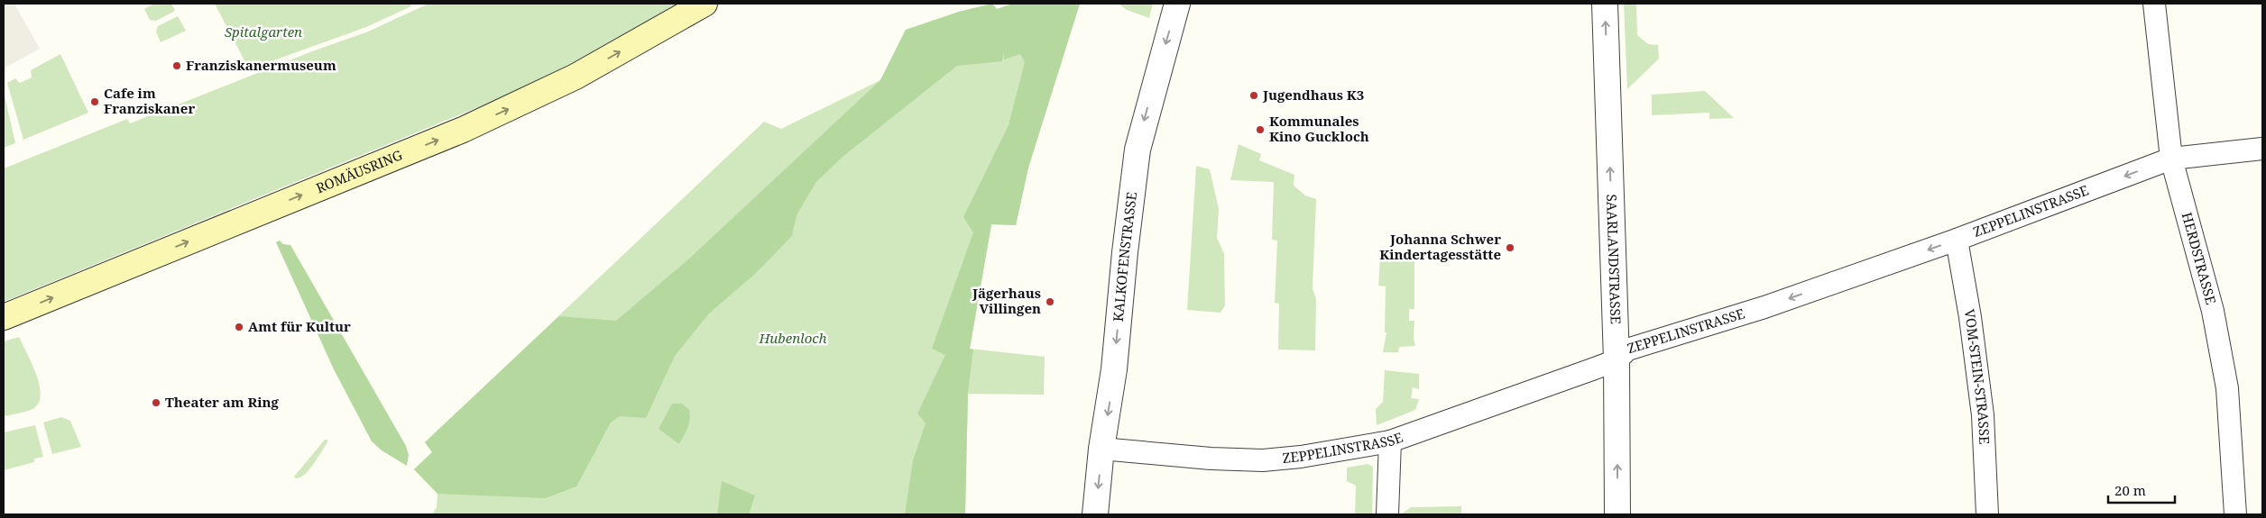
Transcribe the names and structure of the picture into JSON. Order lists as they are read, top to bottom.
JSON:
{
  "streets": {
    "main road": ["ROMÄUSRING"],
    "street": [
      "ZEPPELINSTRASSE",
      "KALKOFENSTRASSE",
      "SAARLANDSTRASSE",
      "HERDSTRASSE",
      "VOM-STEIN-STRASSE"
    ]
  },
  "crossings": [
    ["ZEPPELINSTRASSE", "KALKOFENSTRASSE"],
    ["ZEPPELINSTRASSE", "SAARLANDSTRASSE"],
    ["ZEPPELINSTRASSE", "HERDSTRASSE"],
    ["ZEPPELINSTRASSE", "VOM-STEIN-STRASSE"]
  ],
  "one_way": [
    "ROMÄUSRING",
    "ZEPPELINSTRASSE",
    "KALKOFENSTRASSE",
    "SAARLANDSTRASSE"
  ],
  "parks": ["Spitalgarten", "Hubenloch"],
  "places": [
    "Franziskanermuseum",
    "Jugendhaus K3",
    "Cafe im Franziskaner",
    "Kommunales Kino Guckloch",
    "Johanna Schwer Kindertagesstätte",
    "Jägerhaus Villingen",
    "Amt für Kultur",
    "Theater am Ring"
  ],
  "scale_bar": "20 m"
}
